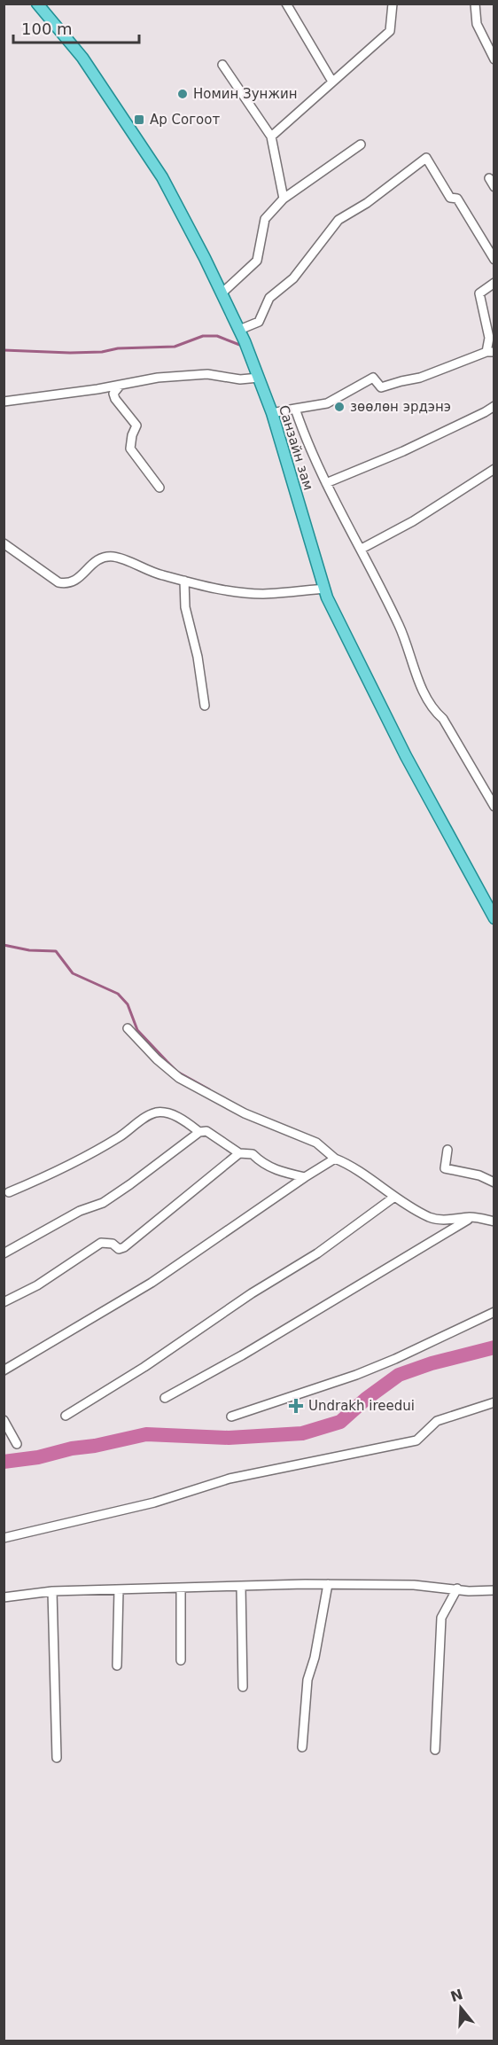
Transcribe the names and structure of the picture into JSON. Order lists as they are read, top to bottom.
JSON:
{
  "streets": {
    "main road": ["Санзайн зам"]
  },
  "places": {
    "other": ["Номин Зунжин", "зөөлөн эрдэнэ"],
    "transit": ["Ар Согоот"],
    "health": ["Undrakh ireedui"]
  },
  "scale_bar": "100 m",
  "north": "top"
}
